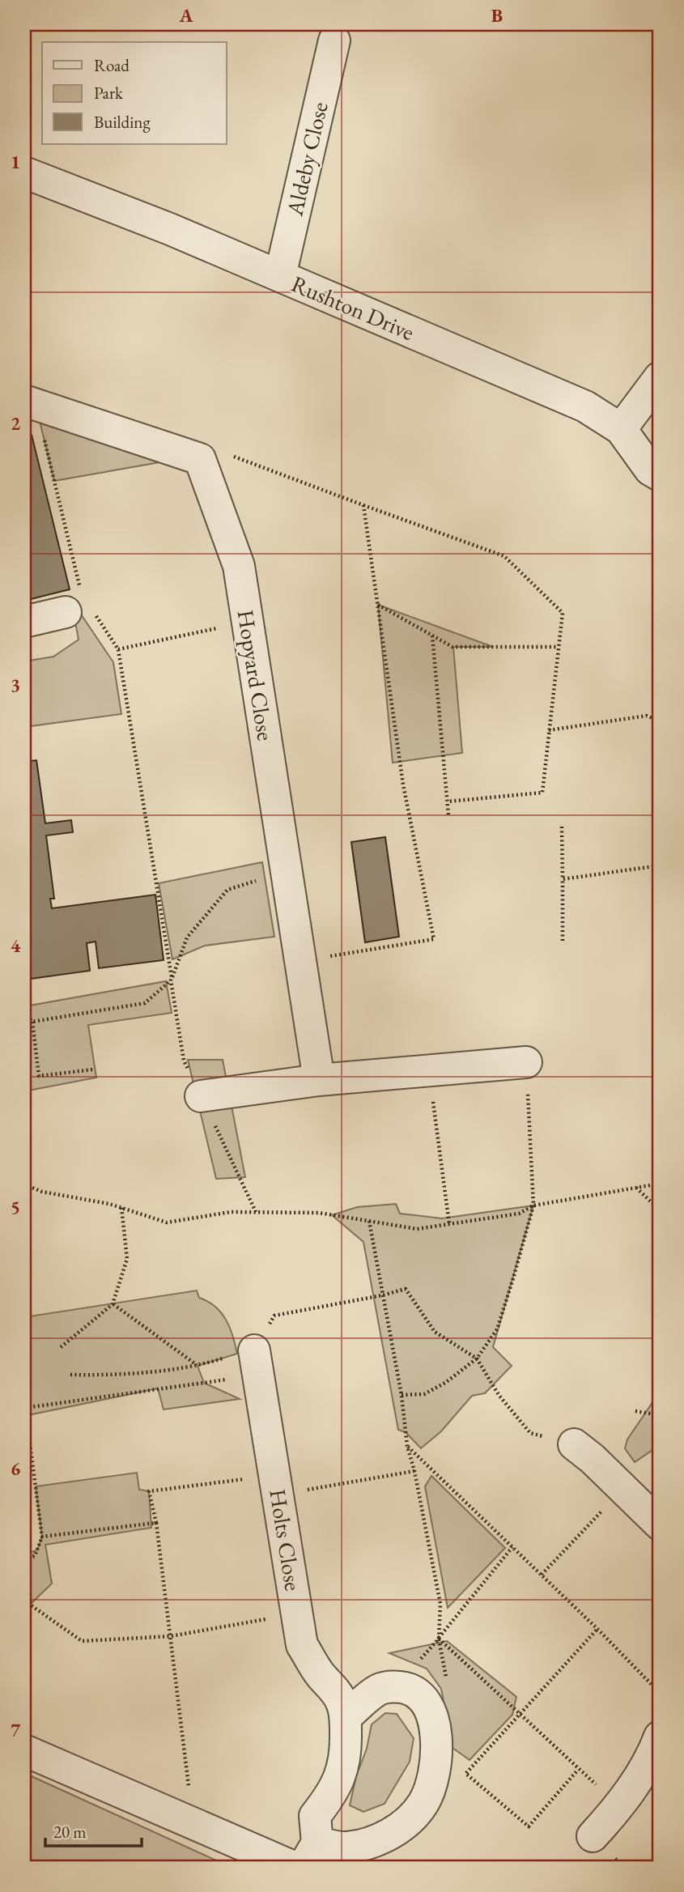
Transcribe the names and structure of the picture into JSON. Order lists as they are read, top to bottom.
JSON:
{
  "streets": {
    "street": [
      "Aldeby Close",
      "Rushton Drive",
      "Hopyard Close",
      "Holts Close"
    ]
  },
  "crossings": [
    ["Aldeby Close", "Rushton Drive"]
  ],
  "legend": ["Road", "Park", "Building"],
  "scale_bar": "20 m",
  "grid": {
    "columns": ["A", "B"],
    "rows": [
      "1",
      "2",
      "3",
      "4",
      "5",
      "6",
      "7"
    ]
  }
}
